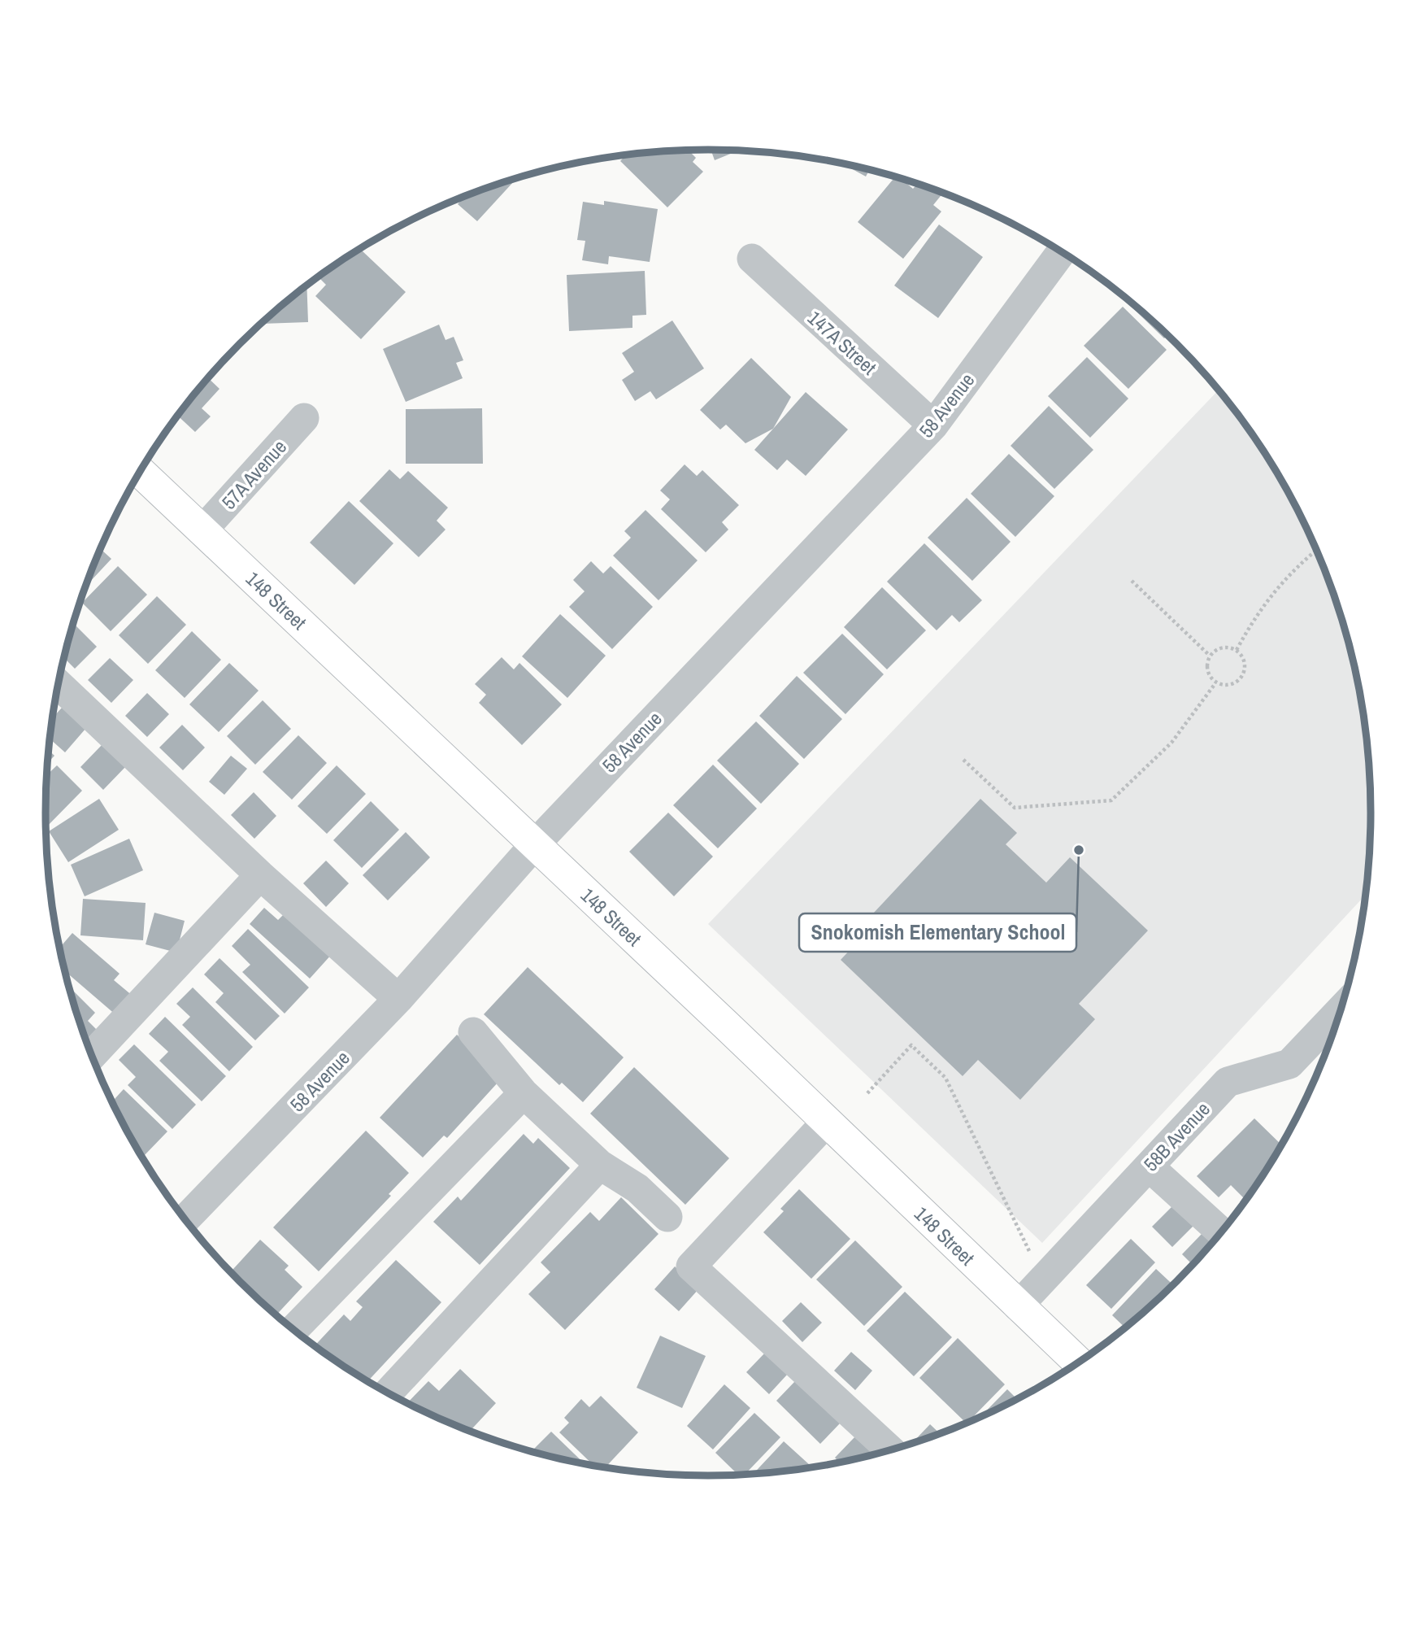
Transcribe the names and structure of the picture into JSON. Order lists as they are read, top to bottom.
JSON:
{
  "streets": {
    "main road": ["148 Street"],
    "street": [
      "147A Street",
      "58 Avenue",
      "57A Avenue",
      "58B Avenue"
    ]
  },
  "crossings": [
    ["147A Street", "58 Avenue"],
    ["58 Avenue", "148 Street"],
    ["57A Avenue", "148 Street"],
    ["148 Street", "58B Avenue"]
  ],
  "places": ["Snokomish Elementary School"]
}
